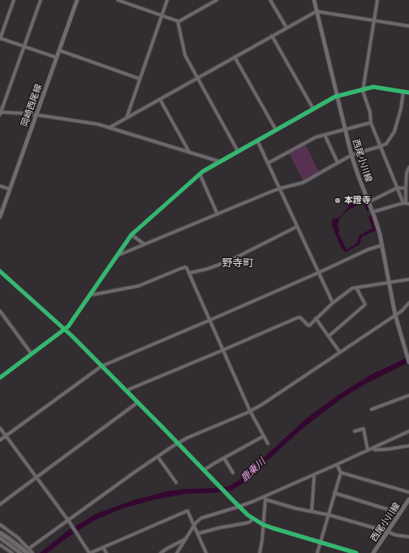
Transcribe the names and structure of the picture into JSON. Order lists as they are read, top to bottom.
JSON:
{
  "streets": {
    "main road": ["岡崎西尾線", "西尾小川線"]
  },
  "districts": ["野寺町"],
  "water": ["鹿乗川"],
  "places": ["本證寺"]
}
